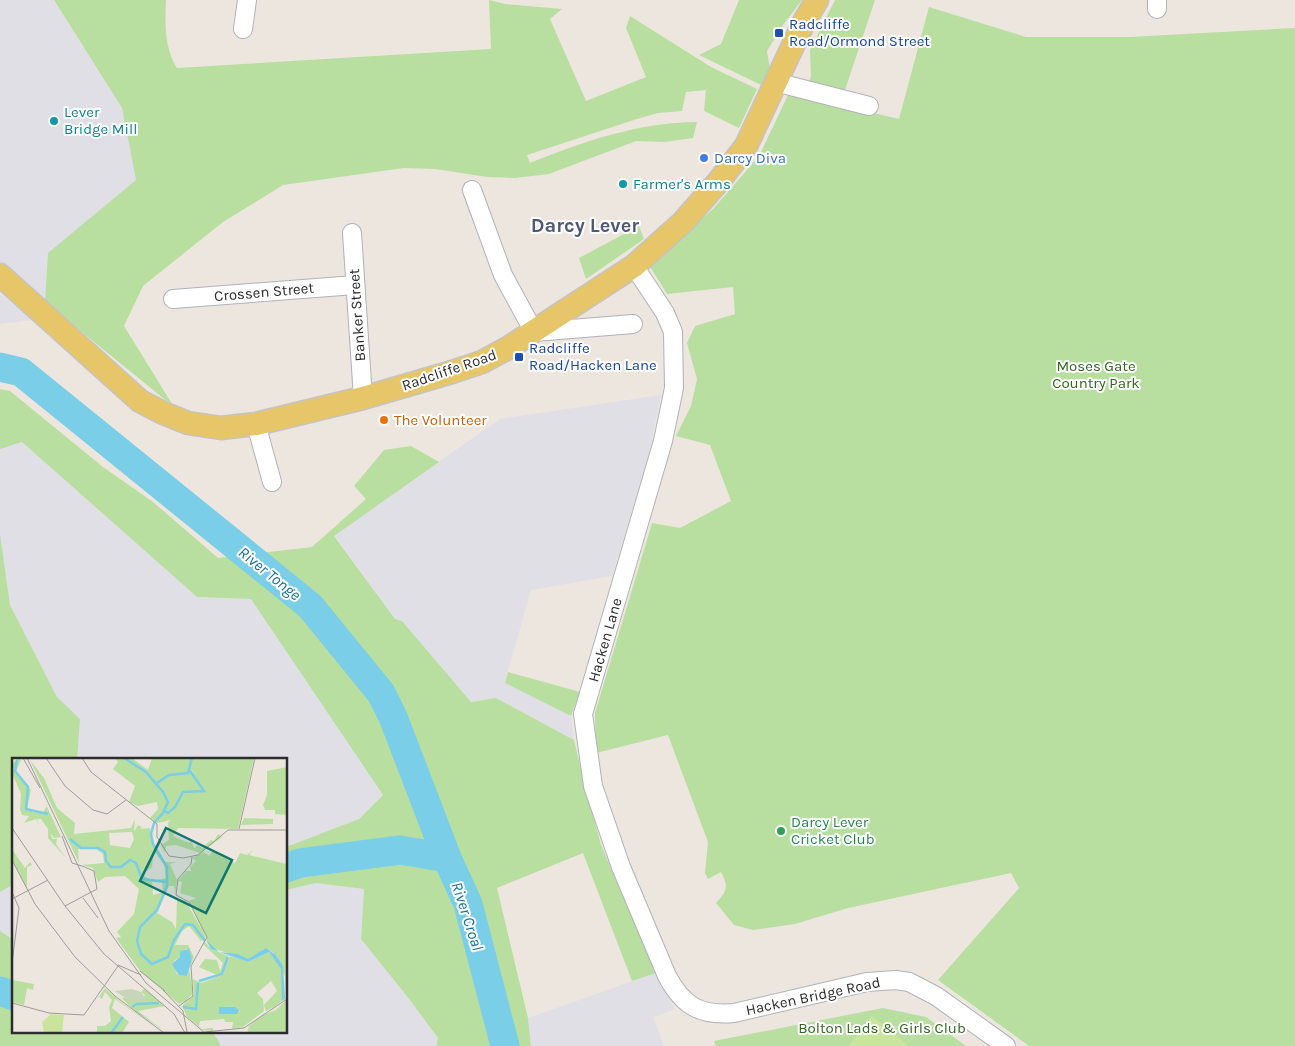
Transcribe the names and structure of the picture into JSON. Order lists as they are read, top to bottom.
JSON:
{
  "streets": {
    "main road": ["Radcliffe Road"],
    "street": [
      "Crossen Street",
      "Banker Street",
      "Hacken Lane",
      "Hacken Bridge Road"
    ]
  },
  "crossings": [
    ["Crossen Street", "Banker Street"],
    ["Banker Street", "Radcliffe Road"],
    ["Radcliffe Road", "Hacken Lane"],
    ["Hacken Lane", "Hacken Bridge Road"]
  ],
  "districts": ["Darcy Lever"],
  "water": ["River Tonge", "River Croal"],
  "parks": ["Moses Gate Country Park", "Bolton Lads & Girls Club"],
  "places": {
    "transit": ["Radcliffe Road/Ormond Street", "Radcliffe Road/Hacken Lane"],
    "other": [
      "Lever Bridge Mill",
      "Darcy Diva",
      "Farmer's Arms",
      "The Volunteer",
      "Darcy Lever Cricket Club"
    ]
  }
}
